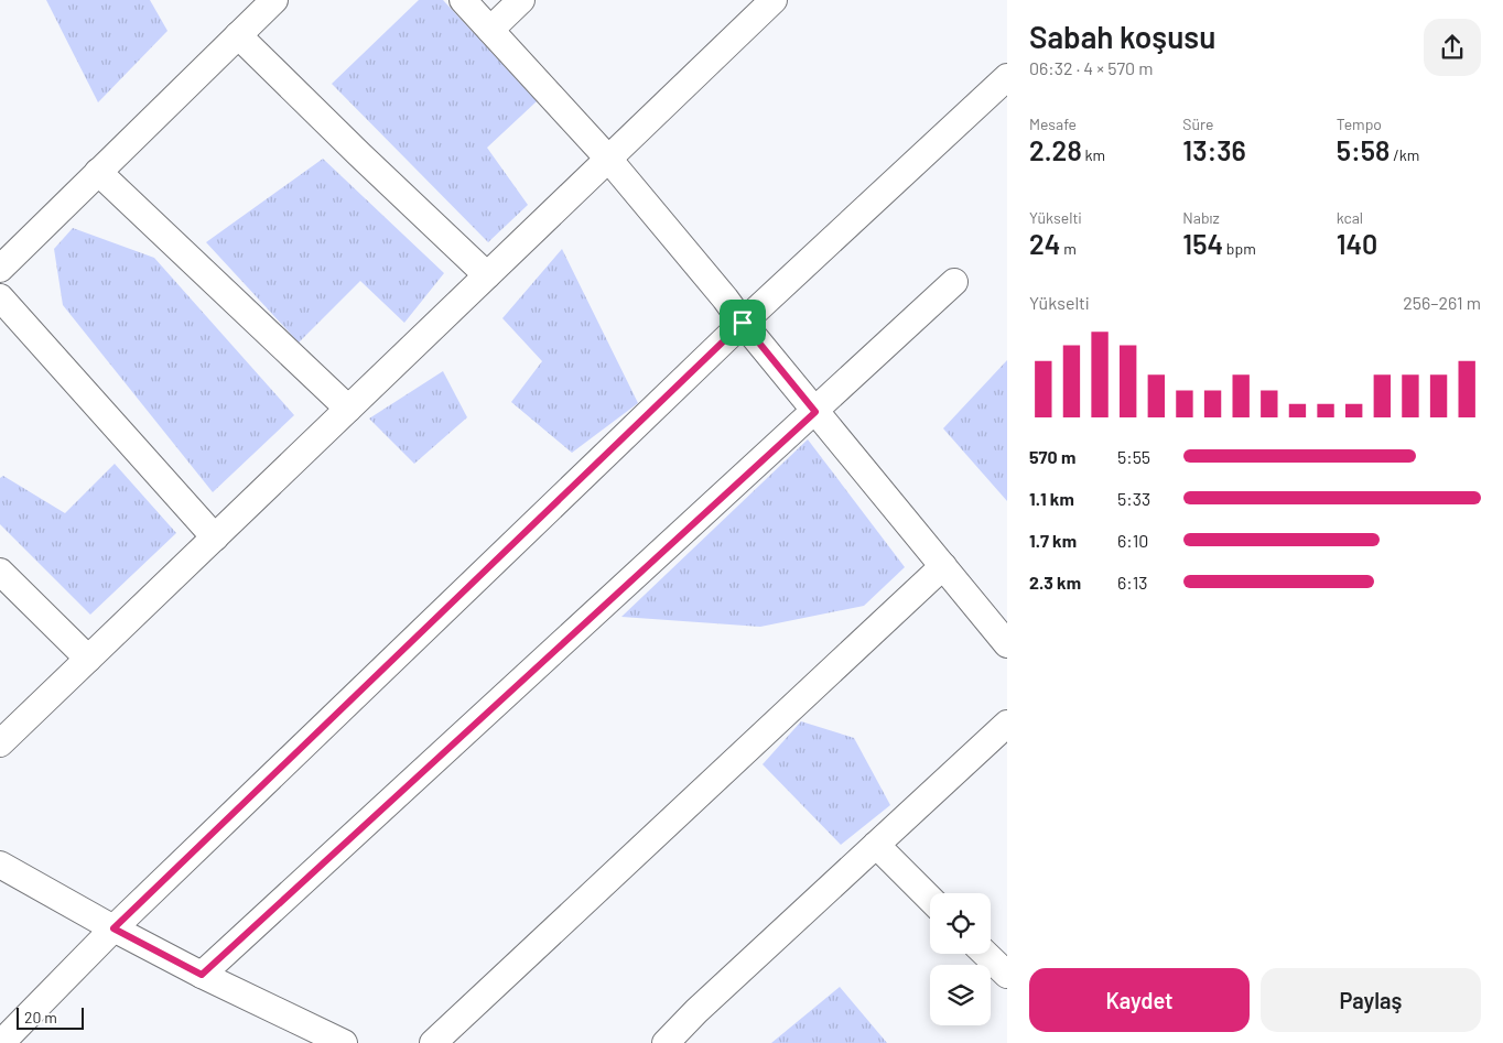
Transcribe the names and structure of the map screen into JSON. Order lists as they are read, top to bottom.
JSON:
{
  "scale_bar": "20 m",
  "page": {
    "heading": ["Sabah koşusu", "06:32 · 4 × 570 m"],
    "stats": [
      ["Mesafe", "2.28 km"],
      ["Süre", "13:36"],
      ["Tempo", "5:58 /km"],
      ["Yükselti", "24 m"],
      ["Nabız", "154 bpm"],
      ["kcal", "140"]
    ],
    "chart": ["Yükselti", "256–261 m"],
    "list": [
      {
        "name": "570 m",
        "note": "5:55"
      },
      {
        "name": "1.1 km",
        "note": "5:33"
      },
      {
        "name": "1.7 km",
        "note": "6:10"
      },
      {
        "name": "2.3 km",
        "note": "6:13"
      }
    ],
    "buttons": ["Kaydet", "Paylaş"],
    "scale": "20 m"
  }
}
